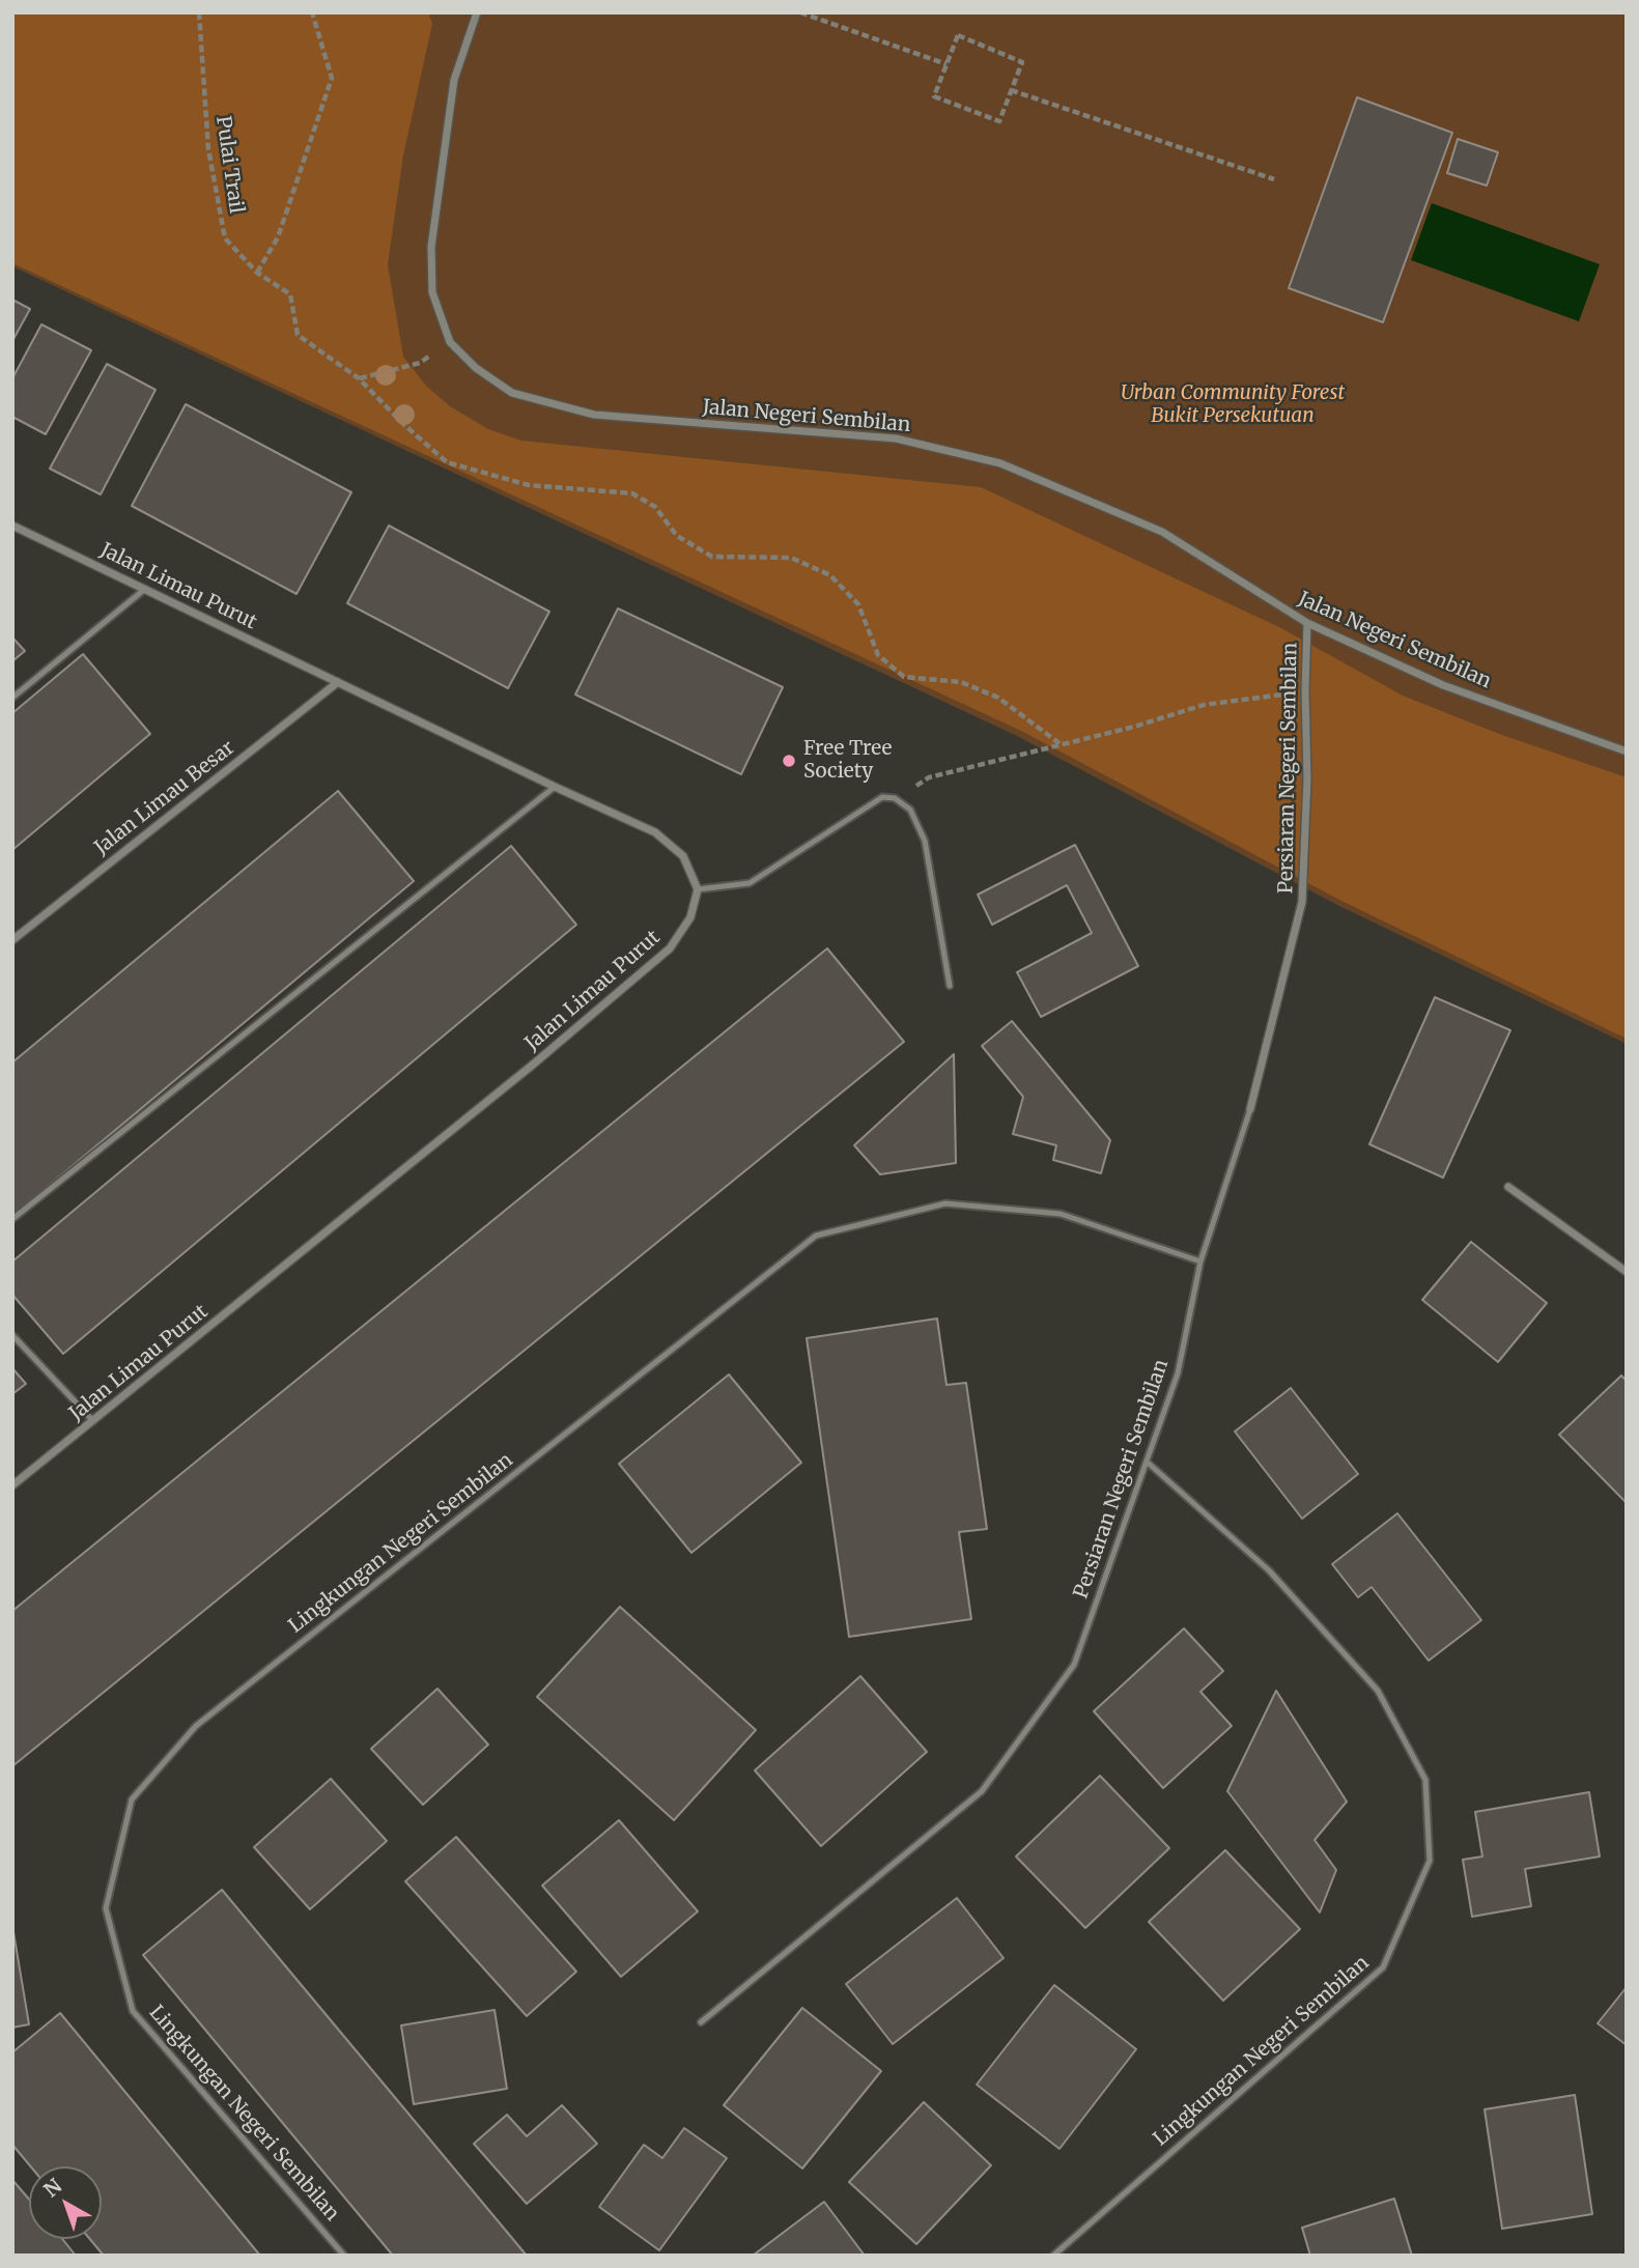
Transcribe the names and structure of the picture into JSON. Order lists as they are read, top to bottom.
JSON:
{
  "streets": {
    "street": [
      "Jalan Negeri Sembilan",
      "Jalan Limau Purut",
      "Persiaran Negeri Sembilan",
      "Jalan Limau Besar"
    ],
    "lane": ["Lingkungan Negeri Sembilan"],
    "path": ["Pulai Trail"]
  },
  "crossings": [
    ["Jalan Negeri Sembilan", "Persiaran Negeri Sembilan"],
    ["Jalan Limau Purut", "Jalan Limau Besar"],
    ["Persiaran Negeri Sembilan", "Lingkungan Negeri Sembilan"]
  ],
  "parks": ["Urban Community Forest Bukit Persekutuan"],
  "places": ["Free Tree Society"],
  "north": "top left"
}
